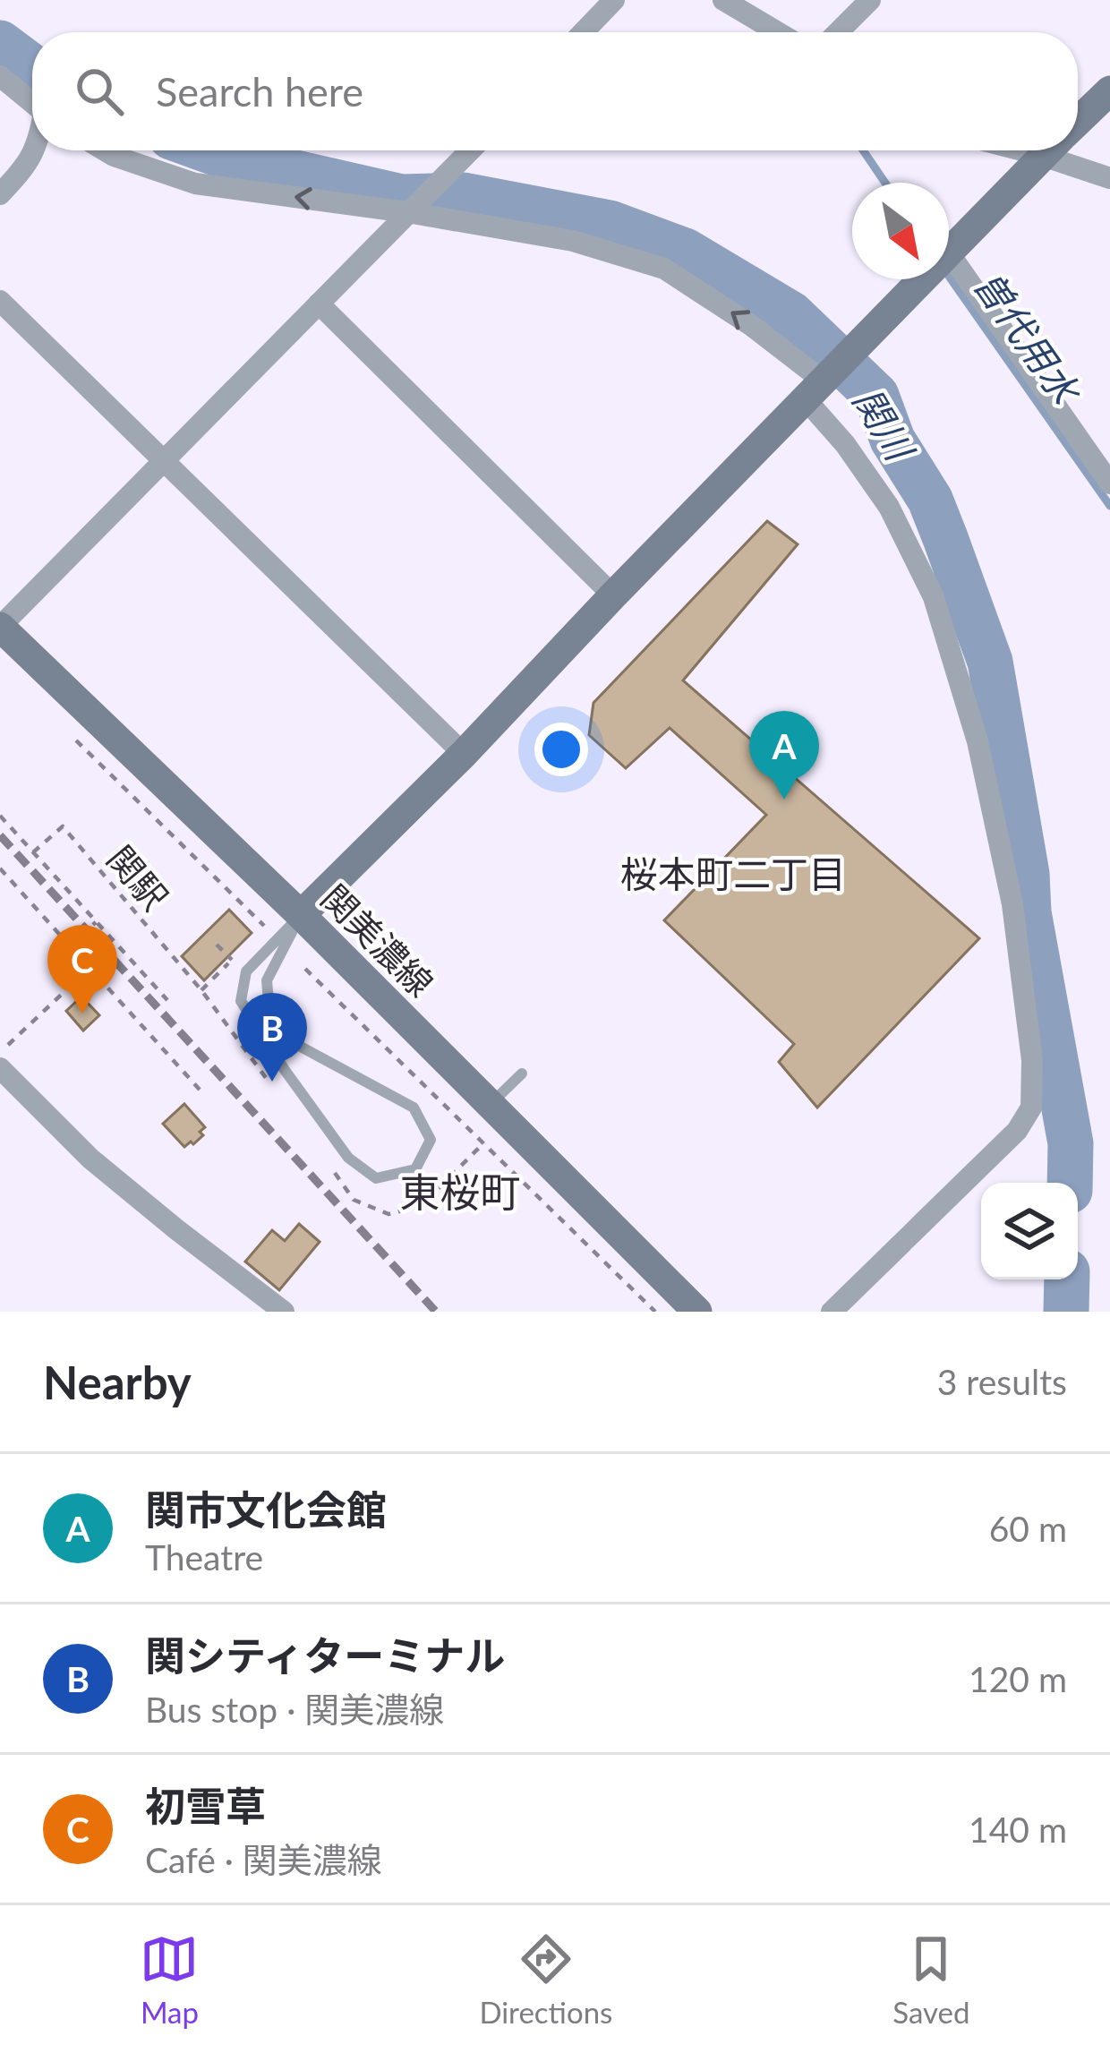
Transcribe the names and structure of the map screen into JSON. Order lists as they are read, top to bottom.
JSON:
{
  "streets": {
    "street": ["関美濃線"],
    "path": ["関駅"]
  },
  "districts": ["桜本町二丁目", "東桜町"],
  "water": ["曽代用水", "関川"],
  "north": "bottom right",
  "page": {
    "search": "Search here",
    "pins": ["A", "C", "B"],
    "heading": ["Nearby", "3 results"],
    "list": [
      {
        "mark": "A",
        "name": "関市文化会館",
        "note": "Theatre",
        "value": "60 m"
      },
      {
        "mark": "B",
        "name": "関シティターミナル",
        "note": "Bus stop · 関美濃線",
        "value": "120 m"
      },
      {
        "mark": "C",
        "name": "初雪草",
        "note": "Café · 関美濃線",
        "value": "140 m"
      }
    ],
    "nav": ["Map", "Directions", "Saved"]
  }
}
